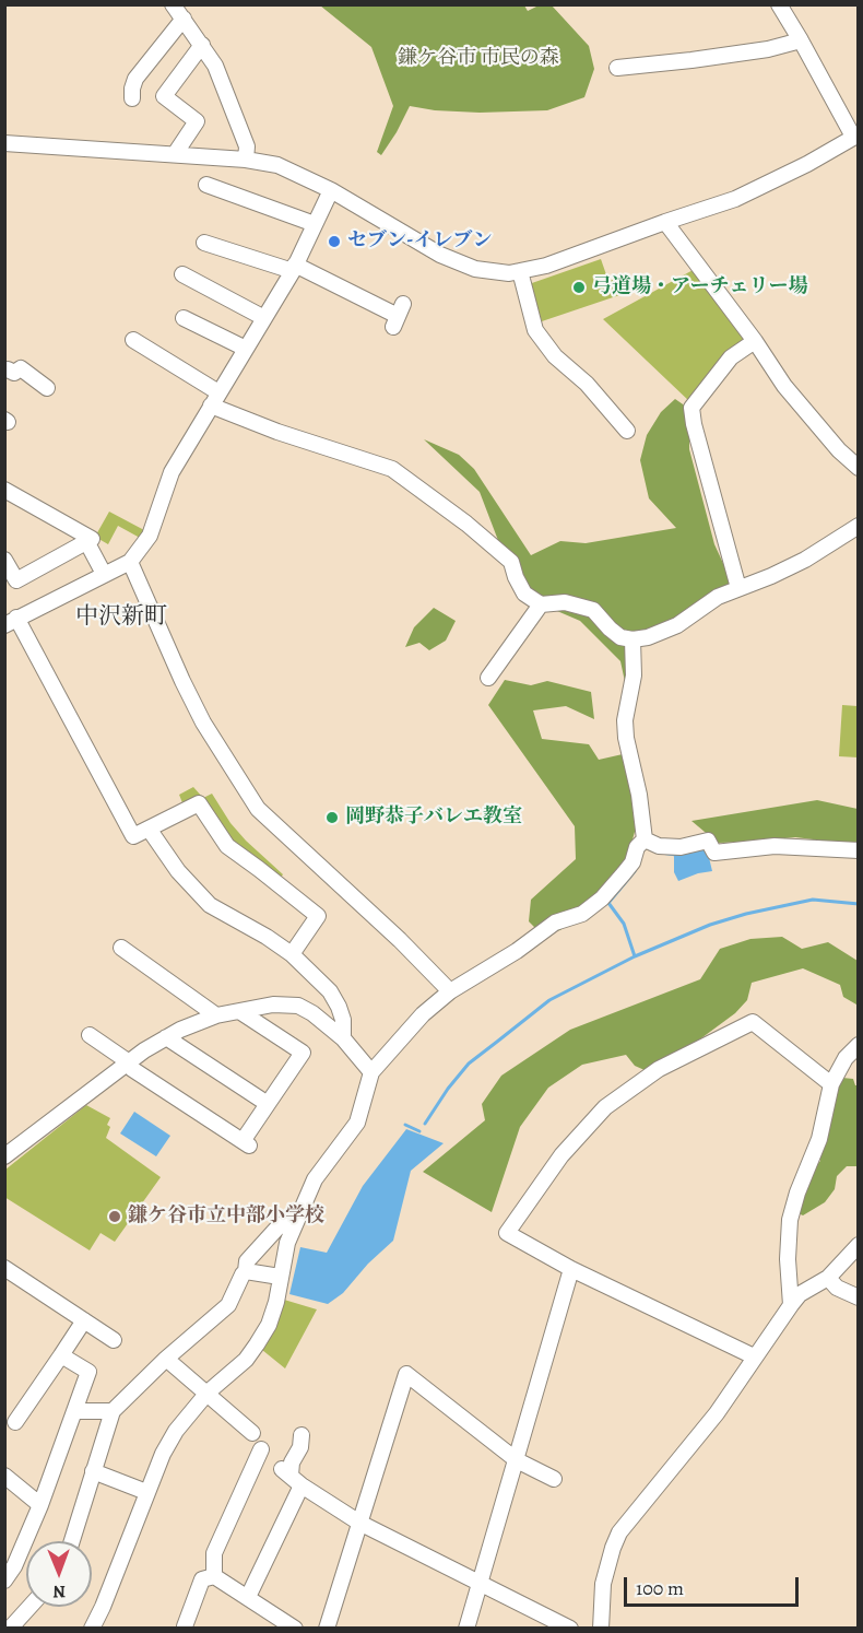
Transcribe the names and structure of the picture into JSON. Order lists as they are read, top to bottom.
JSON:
{
  "districts": ["中沢新町"],
  "parks": ["鎌ケ谷市 市民の森"],
  "places": [
    "セブン-イレブン",
    "弓道場・アーチェリー場",
    "岡野恭子バレエ教室",
    "鎌ケ谷市立中部小学校"
  ],
  "scale_bar": "100 m",
  "north": "bottom"
}
